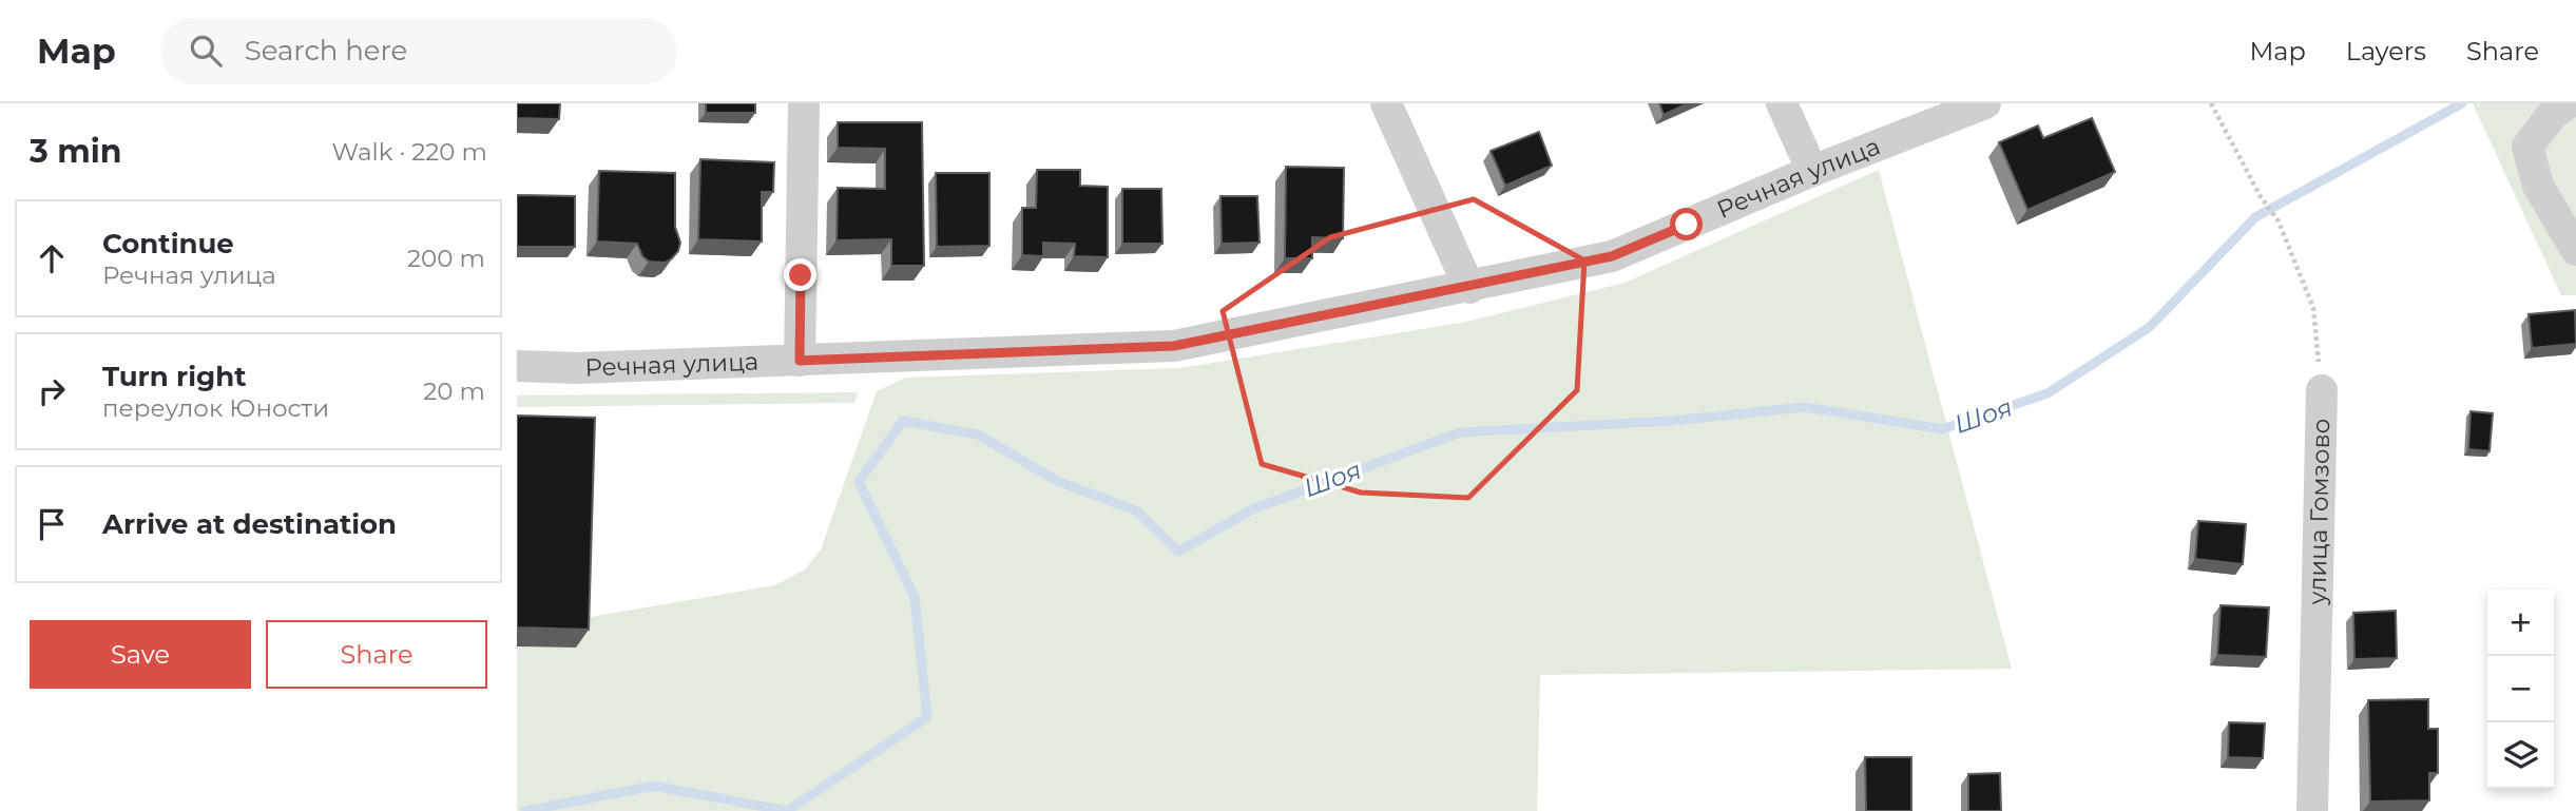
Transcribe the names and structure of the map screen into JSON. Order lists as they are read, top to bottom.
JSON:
{
  "streets": {
    "street": ["Речная улица", "улица Гомзово"]
  },
  "water": ["Шоя"],
  "page": {
    "header": "Map",
    "search": "Search here",
    "nav": ["Map", "Layers", "Share"],
    "heading": ["3 min", "Walk · 220 m"],
    "list": [
      ["Continue", "Речная улица", "200 m"],
      ["Turn right", "переулок Юности", "20 m"],
      "Arrive at destination"
    ],
    "map_buttons": ["+", "−"],
    "buttons": ["Save", "Share"]
  }
}
